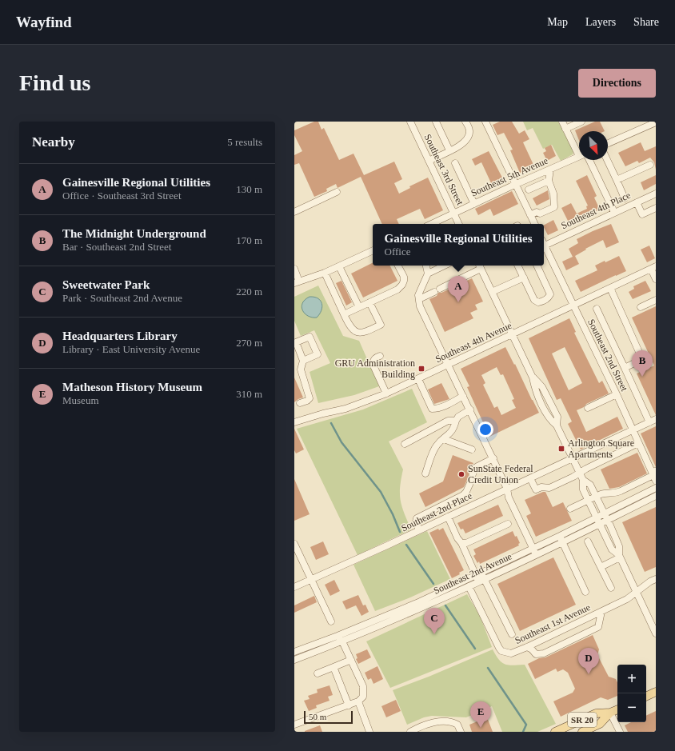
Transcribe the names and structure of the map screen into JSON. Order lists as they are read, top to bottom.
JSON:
{
  "streets": {
    "main road": ["SR 20"],
    "street": [
      "Southeast 3rd Street",
      "Southeast 5th Avenue",
      "Southeast 4th Place",
      "Southeast 4th Avenue",
      "Southeast 2nd Street",
      "Southeast 2nd Place",
      "Southeast 2nd Avenue",
      "Southeast 1st Avenue"
    ]
  },
  "crossings": [
    ["Southeast 3rd Street", "Southeast 5th Avenue"],
    ["Southeast 4th Avenue", "Southeast 2nd Street"],
    ["Southeast 2nd Street", "Southeast 2nd Place"],
    ["Southeast 2nd Avenue", "Southeast 1st Avenue"]
  ],
  "places": {
    "transit": ["GRU Administration Building", "Arlington Square Apartments"],
    "other": ["SunState Federal Credit Union"]
  },
  "scale_bar": "50 m",
  "north": "bottom right",
  "page": {
    "header": "Wayfind",
    "nav": ["Map", "Layers", "Share"],
    "buttons": "Directions",
    "title": "Find us",
    "heading": ["Nearby", "5 results"],
    "list": [
      {
        "mark": "A",
        "name": "Gainesville Regional Utilities",
        "note": "Office · Southeast 3rd Street",
        "value": "130 m"
      },
      {
        "mark": "B",
        "name": "The Midnight Underground",
        "note": "Bar · Southeast 2nd Street",
        "value": "170 m"
      },
      {
        "mark": "C",
        "name": "Sweetwater Park",
        "note": "Park · Southeast 2nd Avenue",
        "value": "220 m"
      },
      {
        "mark": "D",
        "name": "Headquarters Library",
        "note": "Library · East University Avenue",
        "value": "270 m"
      },
      {
        "mark": "E",
        "name": "Matheson History Museum",
        "note": "Museum",
        "value": "310 m"
      }
    ],
    "popup": ["Gainesville Regional Utilities", "Office"],
    "pins": [
      "A",
      "B",
      "C",
      "D",
      "E"
    ],
    "map_buttons": ["+", "−"],
    "scale": "50 m"
  }
}
